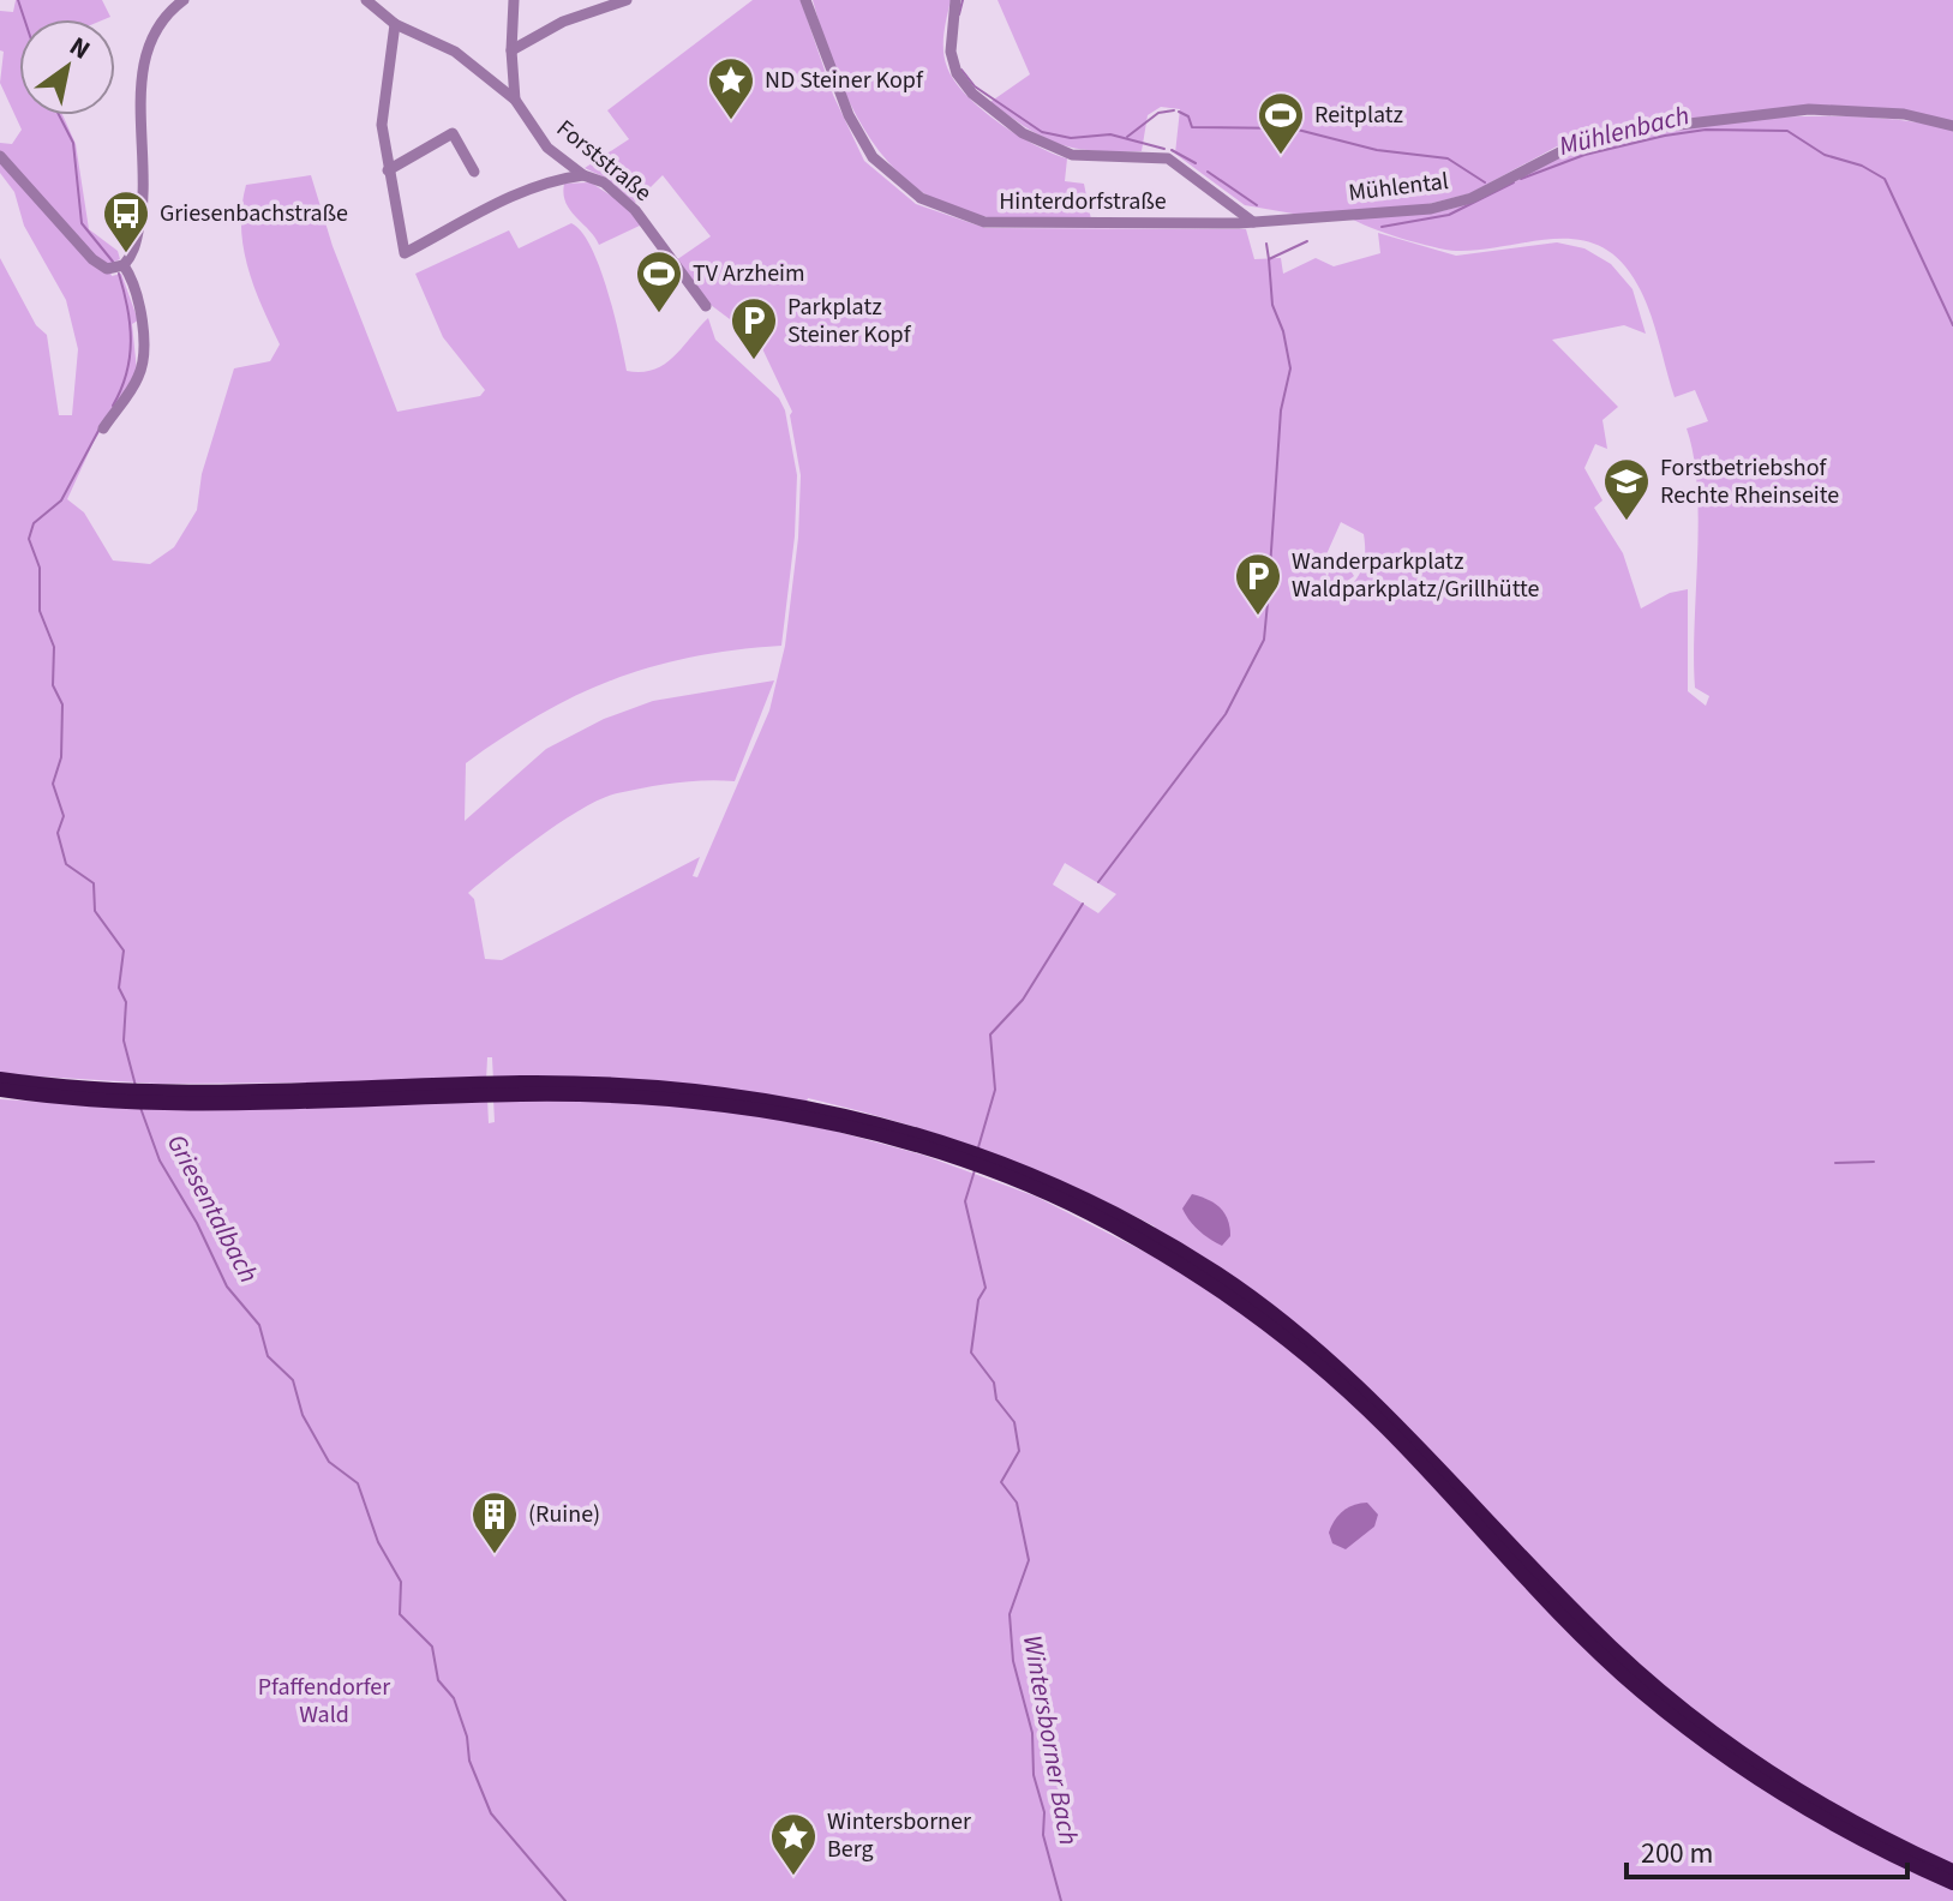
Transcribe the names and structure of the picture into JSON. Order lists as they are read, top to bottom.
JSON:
{
  "streets": {
    "street": ["Forststraße", "Mühlental", "Hinterdorfstraße"]
  },
  "crossings": [
    ["Mühlental", "Hinterdorfstraße"]
  ],
  "water": ["Mühlenbach", "Griesentalbach", "Wintersborner Bach"],
  "parks": ["Pfaffendorfer Wald"],
  "places": {
    "place": ["ND Steiner Kopf", "Wintersborner Berg"],
    "sports": ["Reitplatz", "TV Arzheim"],
    "bus stop": ["Griesenbachstraße"],
    "parking": ["Parkplatz Steiner Kopf", "Wanderparkplatz Waldparkplatz/Grillhütte"],
    "school or university": ["Forstbetriebshof Rechte Rheinseite"],
    "building": ["(Ruine)"]
  },
  "scale_bar": "200 m",
  "north": "top right"
}
